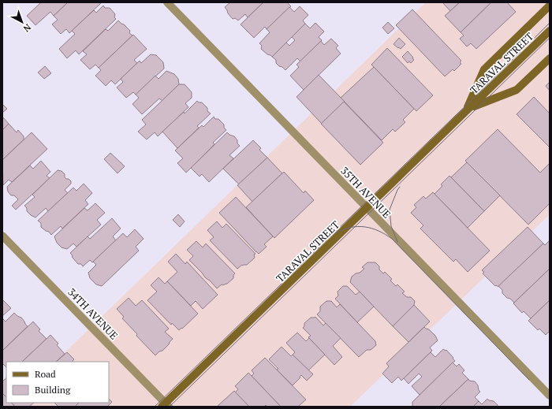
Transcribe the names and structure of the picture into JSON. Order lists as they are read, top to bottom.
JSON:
{
  "streets": {
    "street": ["TARAVAL STREET", "35TH AVENUE", "34TH AVENUE"]
  },
  "crossings": [
    ["TARAVAL STREET", "35TH AVENUE"],
    ["TARAVAL STREET", "34TH AVENUE"]
  ],
  "legend": ["Road", "Building"],
  "north": "bottom right"
}
